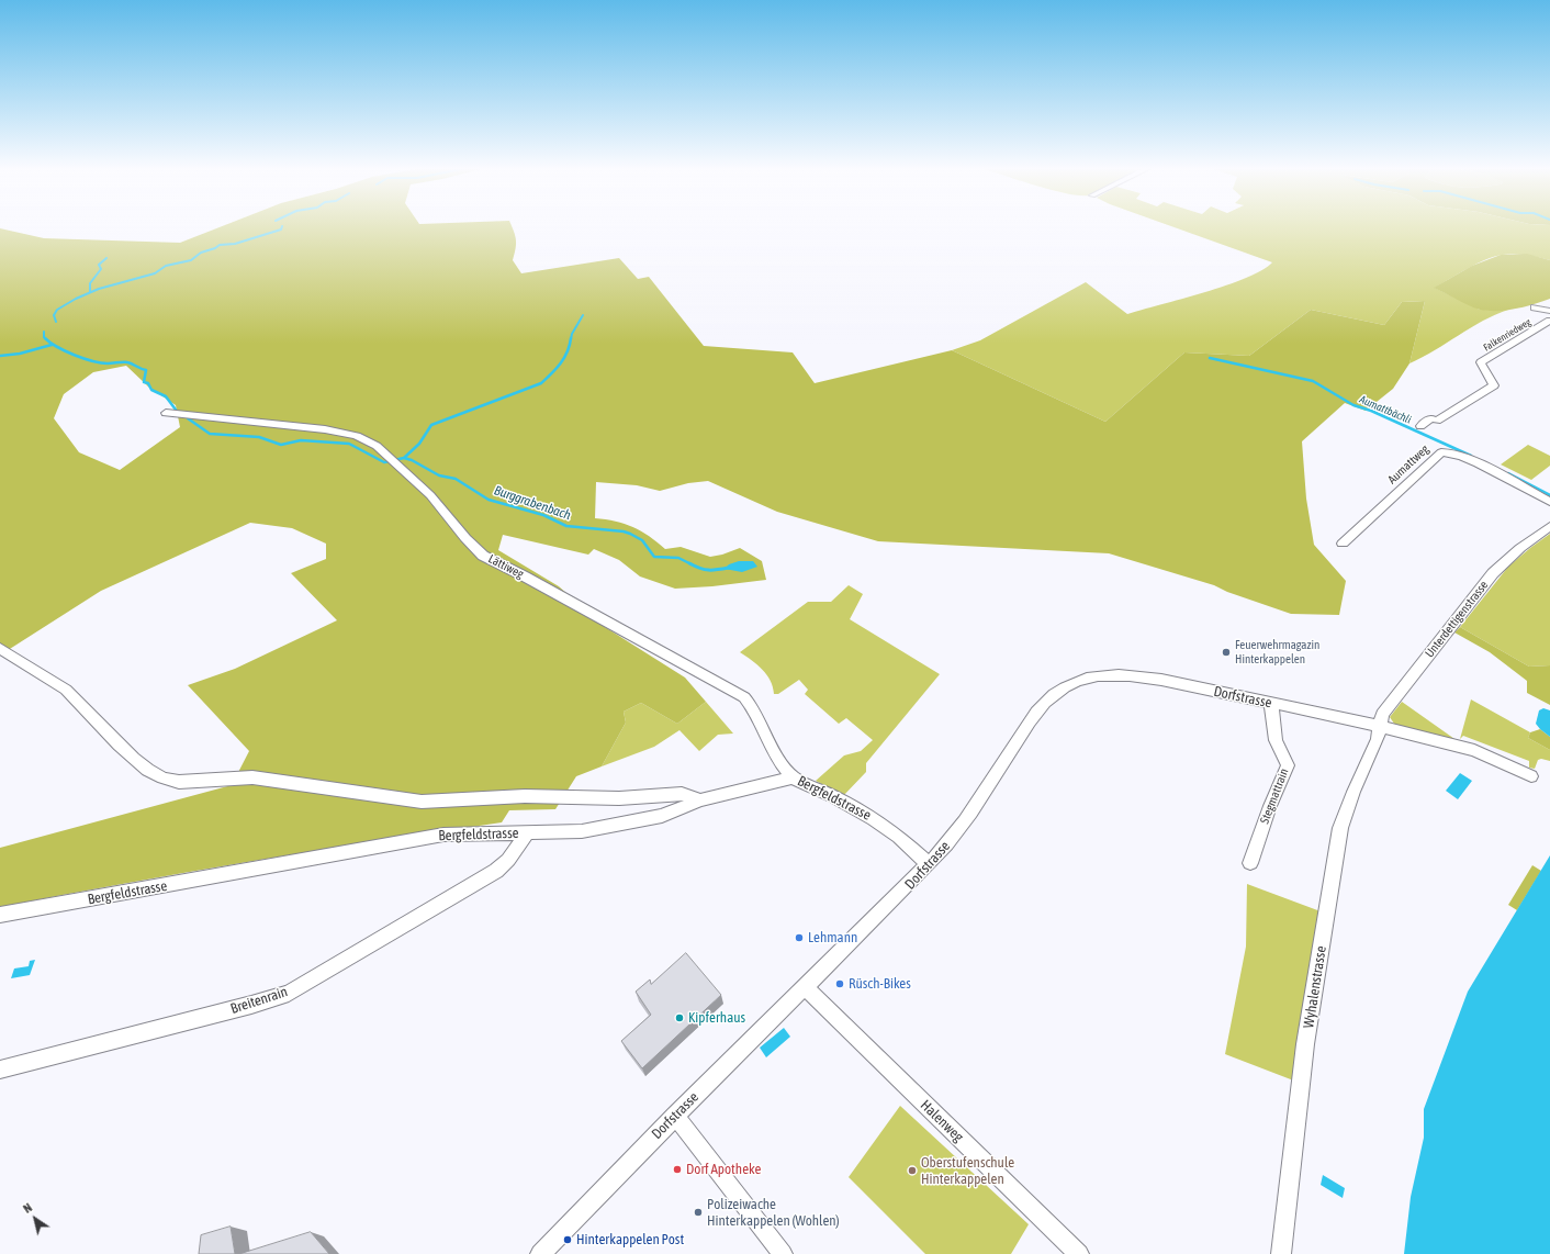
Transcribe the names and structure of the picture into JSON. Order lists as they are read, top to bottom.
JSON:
{
  "streets": {
    "street": [
      "Falkenriedweg",
      "Aumattweg",
      "Lättiweg",
      "Unterdettigenstrasse",
      "Dorfstrasse",
      "Stegmattrain",
      "Bergfeldstrasse",
      "Wyhalenstrasse",
      "Breitenrain",
      "Halenweg"
    ]
  },
  "crossings": [
    ["Lättiweg", "Bergfeldstrasse"],
    ["Unterdettigenstrasse", "Dorfstrasse"],
    ["Unterdettigenstrasse", "Wyhalenstrasse"],
    ["Dorfstrasse", "Stegmattrain"],
    ["Dorfstrasse", "Bergfeldstrasse"],
    ["Dorfstrasse", "Wyhalenstrasse"],
    ["Dorfstrasse", "Halenweg"],
    ["Bergfeldstrasse", "Breitenrain"]
  ],
  "water": ["Aumattbächli", "Burggrabenbach"],
  "places": [
    "Feuerwehrmagazin Hinterkappelen",
    "Lehmann",
    "Rüsch-Bikes",
    "Kipferhaus",
    "Dorf Apotheke",
    "Oberstufenschule Hinterkappelen",
    "Polizeiwache Hinterkappelen (Wohlen)",
    "Hinterkappelen Post"
  ],
  "north": "top left"
}
